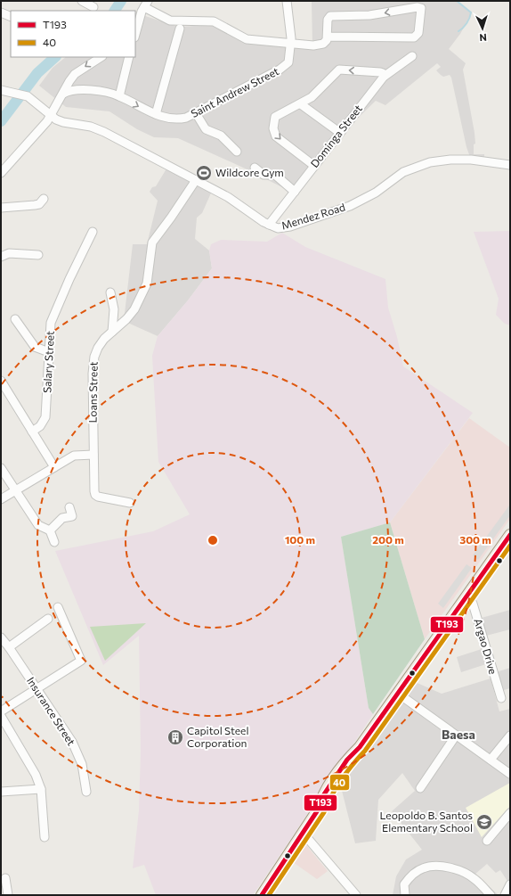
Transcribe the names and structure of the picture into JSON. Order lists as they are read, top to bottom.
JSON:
{
  "streets": {
    "street": [
      "Saint Andrew Street",
      "Dominga Street",
      "Mendez Road",
      "Salary Street",
      "Loans Street",
      "Argao Drive",
      "Insurance Street"
    ]
  },
  "crossings": [
    ["Dominga Street", "Mendez Road"],
    ["Mendez Road", "Loans Street"]
  ],
  "districts": ["Baesa"],
  "places": {
    "sports": ["Wildcore Gym"],
    "building": ["Capitol Steel Corporation"],
    "school or university": ["Leopoldo B. Santos Elementary School"]
  },
  "lines": ["transit line T193", "transit line 40"],
  "legend": ["T193", "40"],
  "north": "bottom",
  "rings": ["100 m", "200 m", "300 m"]
}
